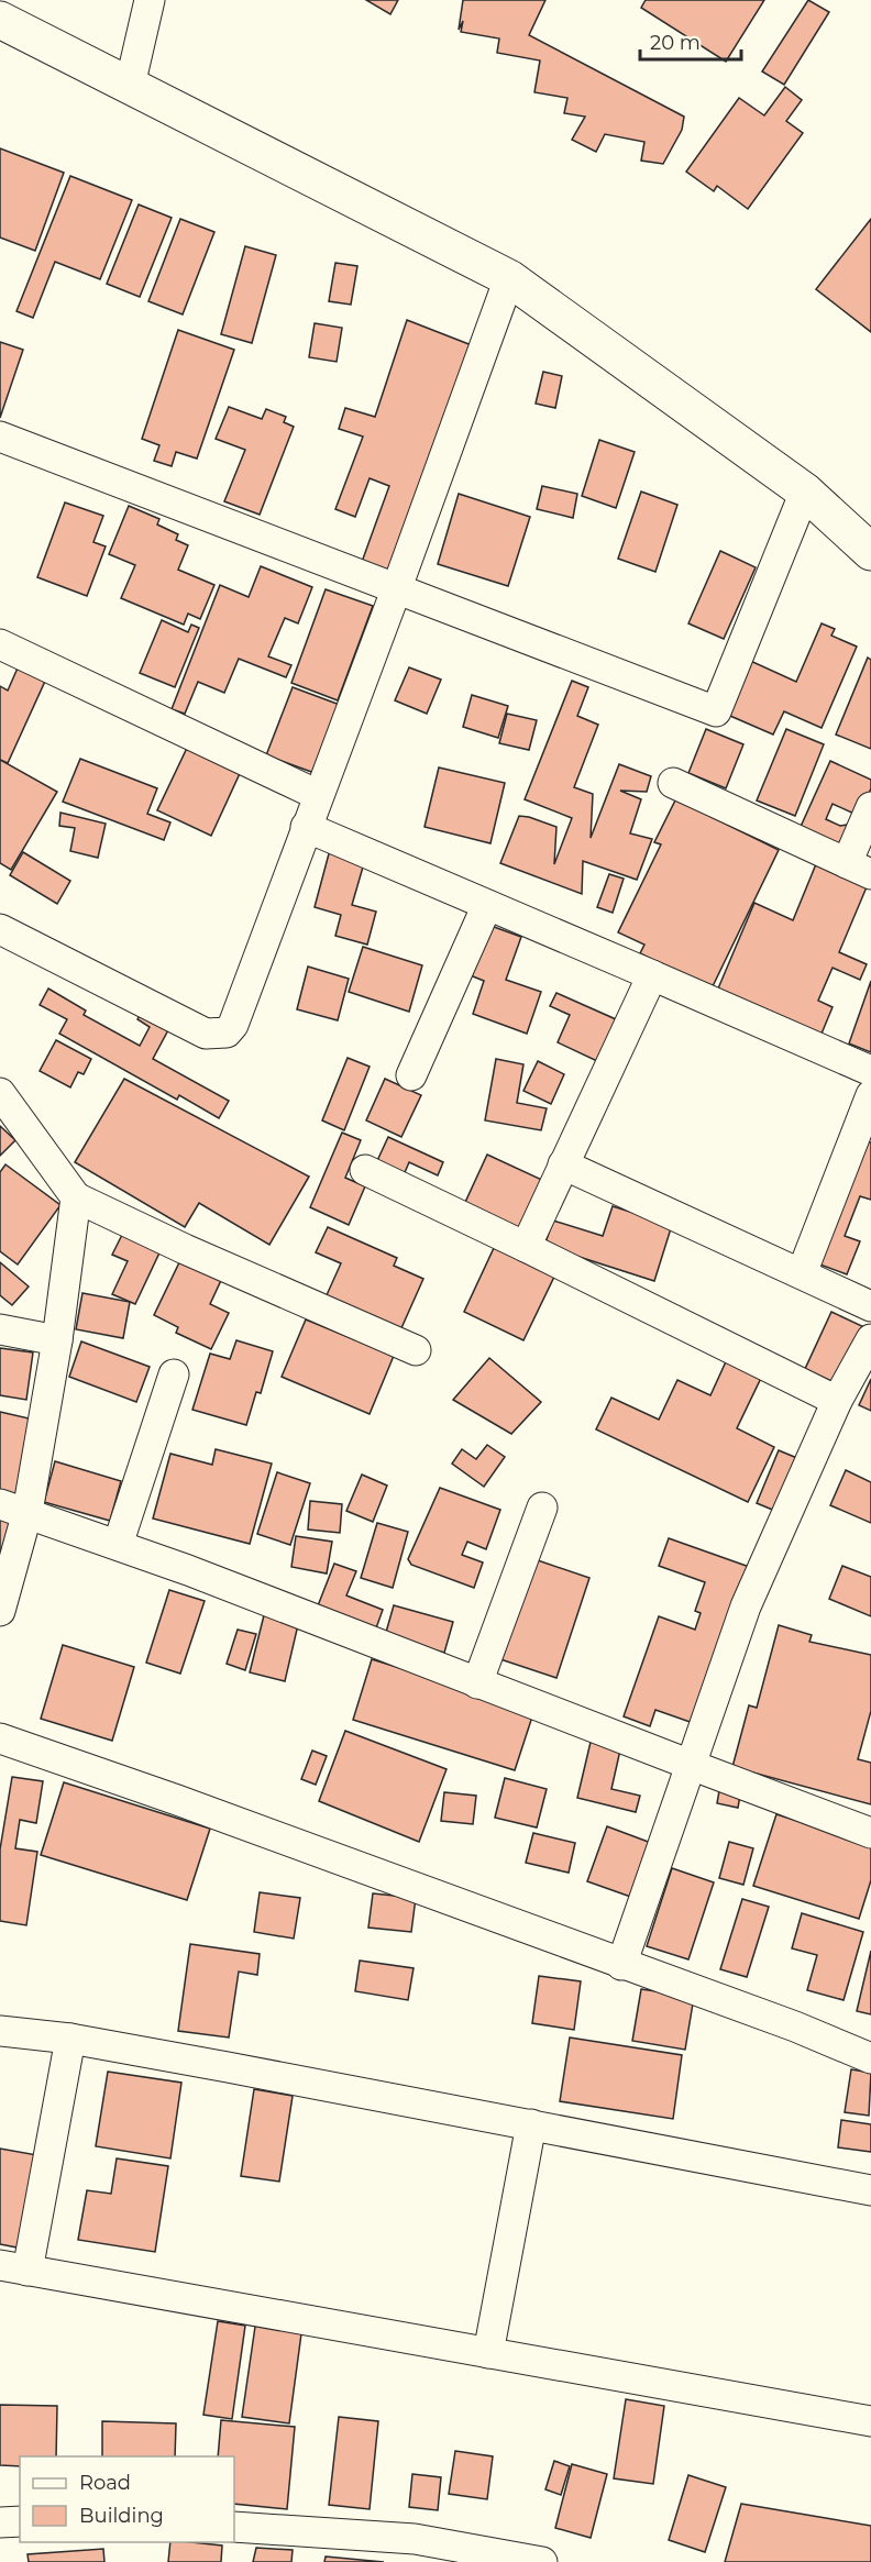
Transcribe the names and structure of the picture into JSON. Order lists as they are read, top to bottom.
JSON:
{
  "legend": ["Road", "Building"],
  "scale_bar": "20 m"
}
